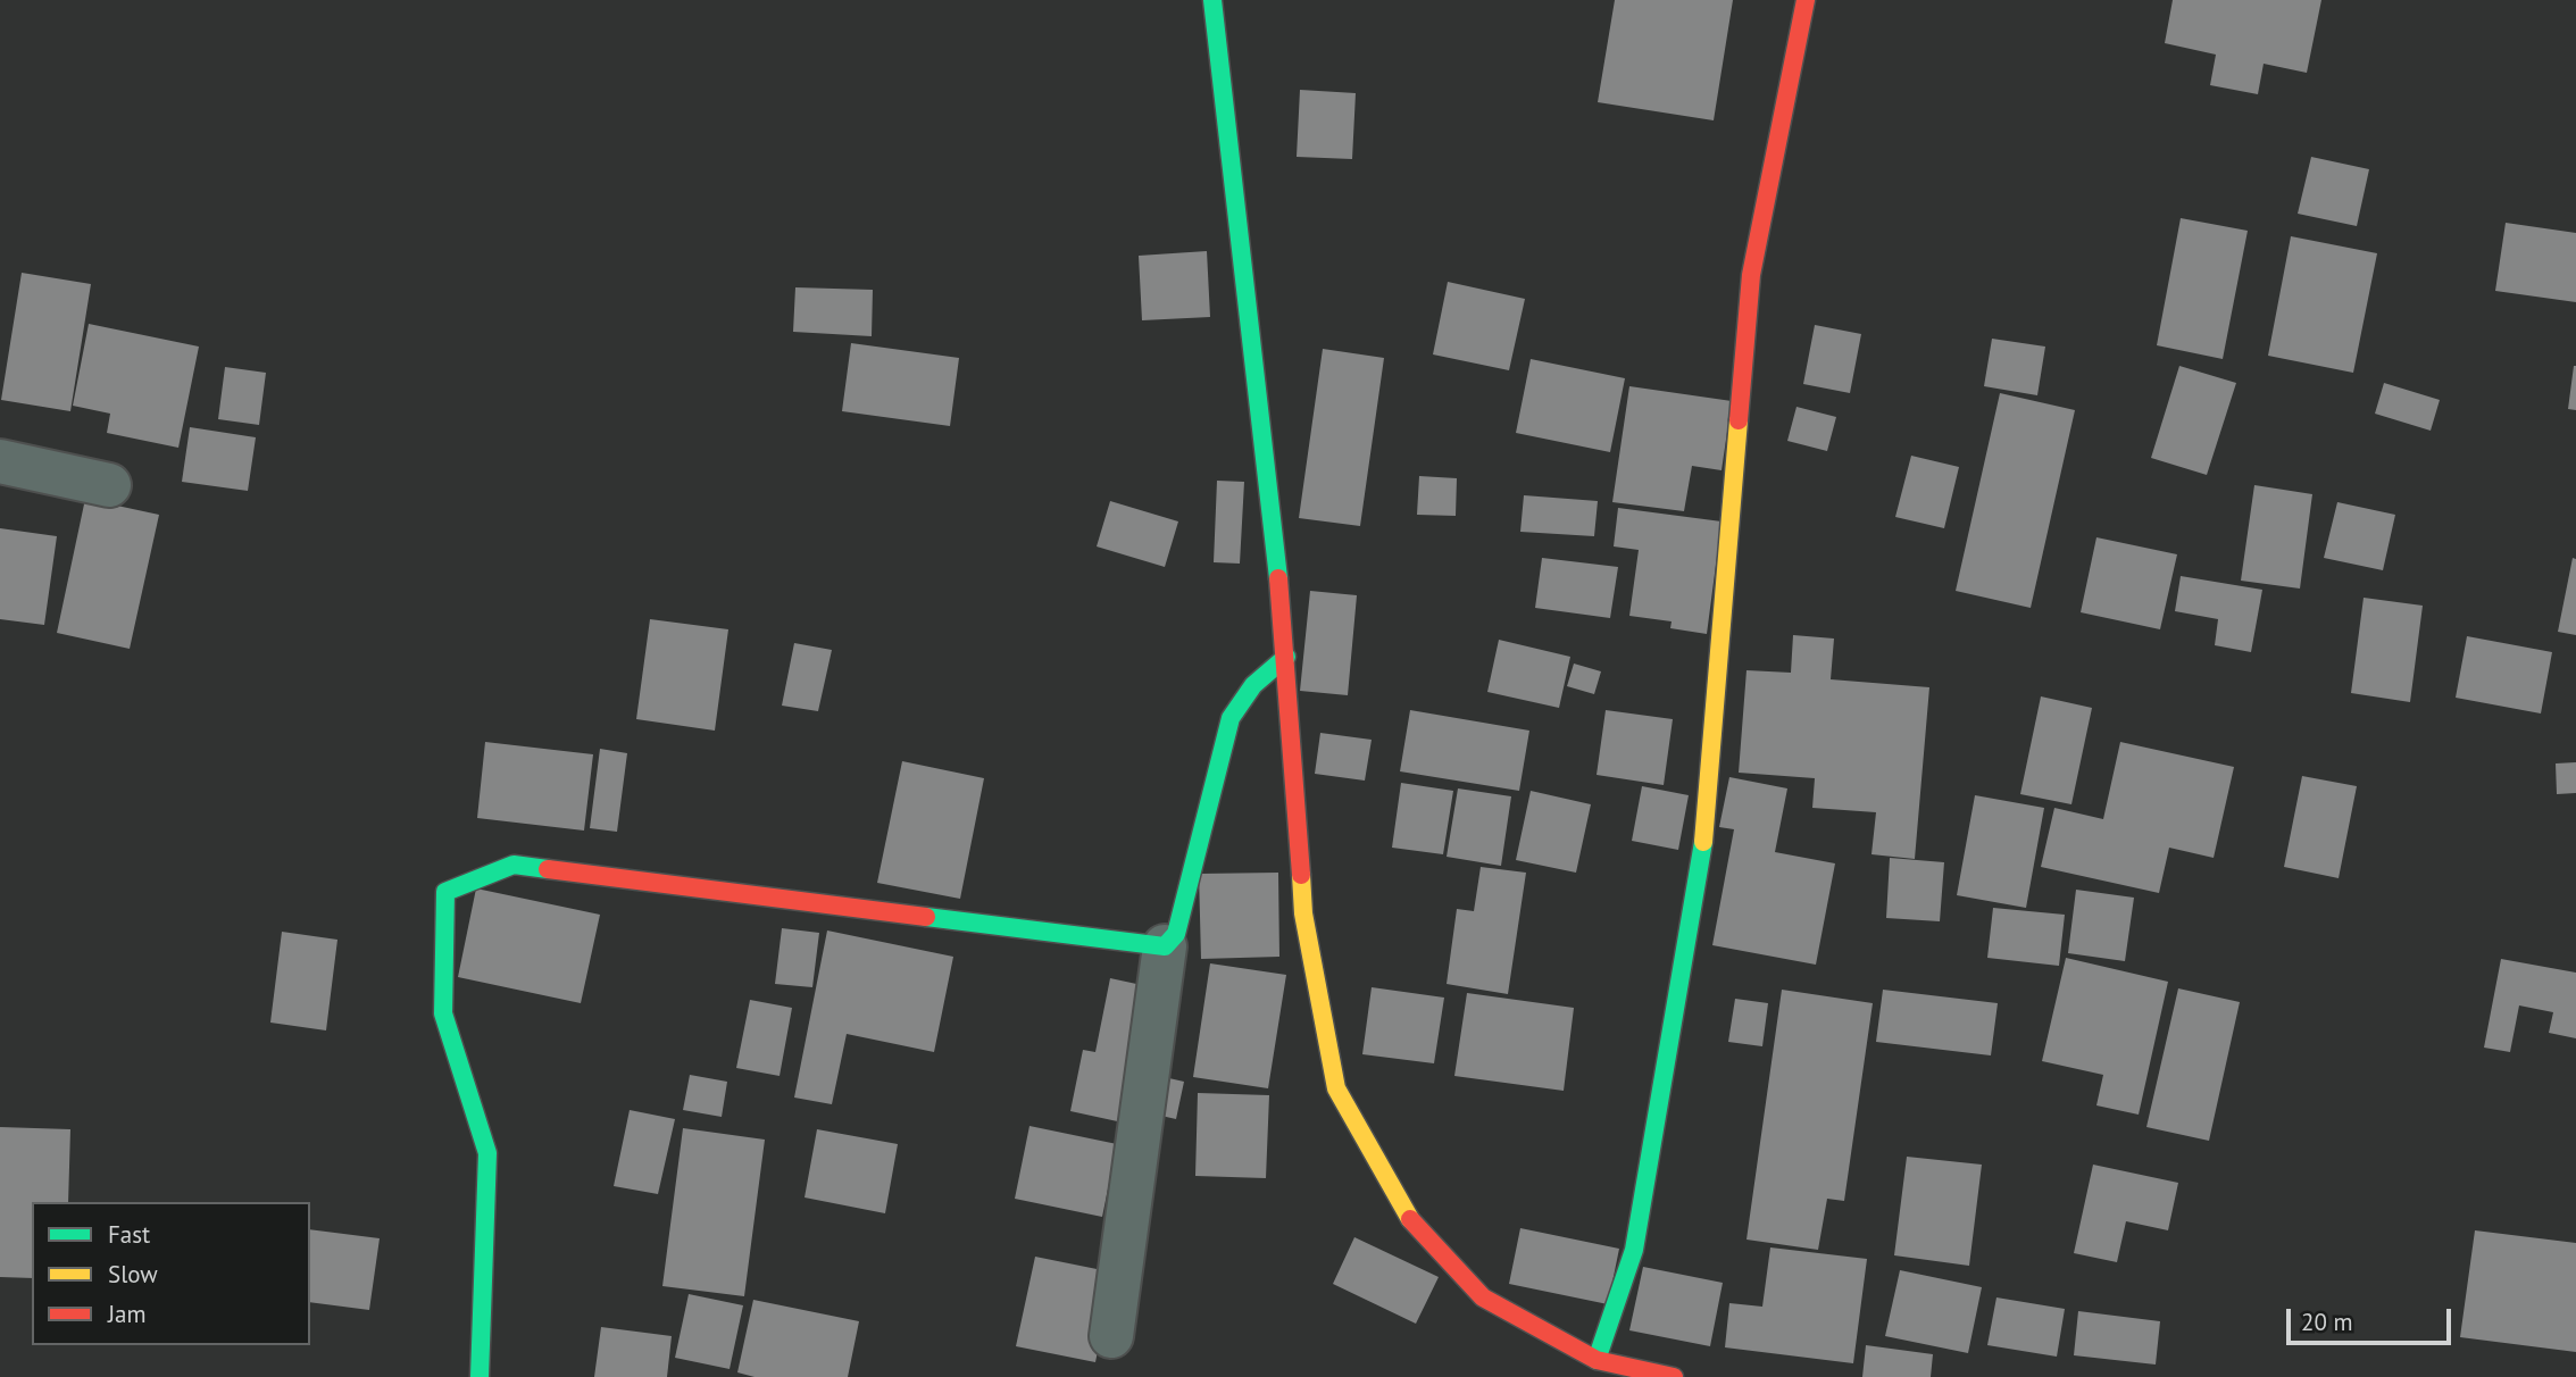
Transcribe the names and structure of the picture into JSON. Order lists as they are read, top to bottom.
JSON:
{
  "legend": ["Fast", "Slow", "Jam"],
  "scale_bar": "20 m"
}
